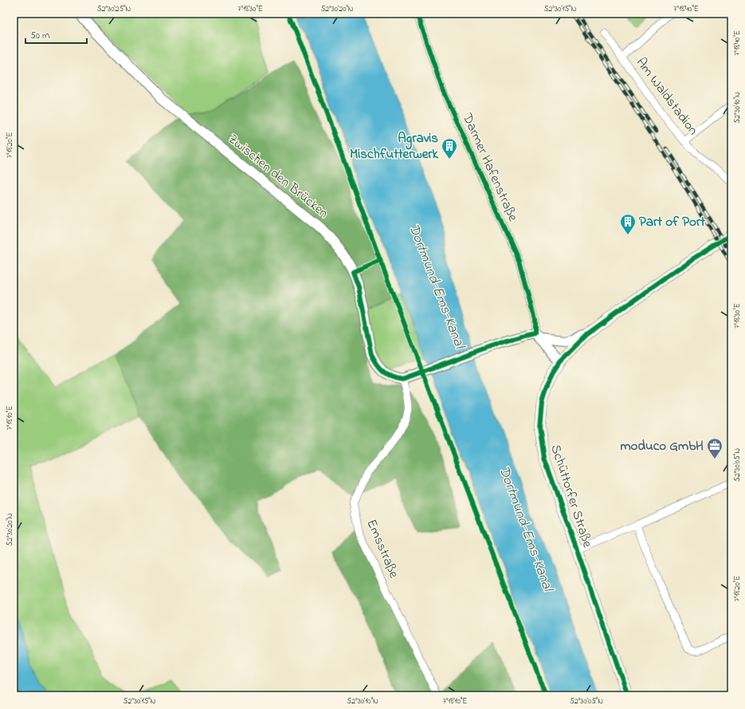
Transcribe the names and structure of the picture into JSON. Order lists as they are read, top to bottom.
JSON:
{
  "streets": {
    "main road": ["Schüttorfer Straße"],
    "street": [
      "Am Waldstadion",
      "Darmer Hafenstraße",
      "Zwischen den Brücken",
      "Emsstraße"
    ]
  },
  "crossings": [
    ["Zwischen den Brücken", "Emsstraße"]
  ],
  "water": ["Dortmund-Ems-Kanal"],
  "places": {
    "building": ["Agravis Mischfutterwerk", "Part of Port"],
    "office": ["moduco GmbH"]
  },
  "scale_bar": "50 m",
  "coordinates": [
    "52°30'25\"N",
    "7°18'30\"E",
    "52°30'20\"N",
    "52°30'15\"N",
    "7°18'40\"E",
    "52°30'10\"N",
    "7°18'20\"E",
    "7°18'10\"E",
    "52°30'05\"N"
  ]
}
